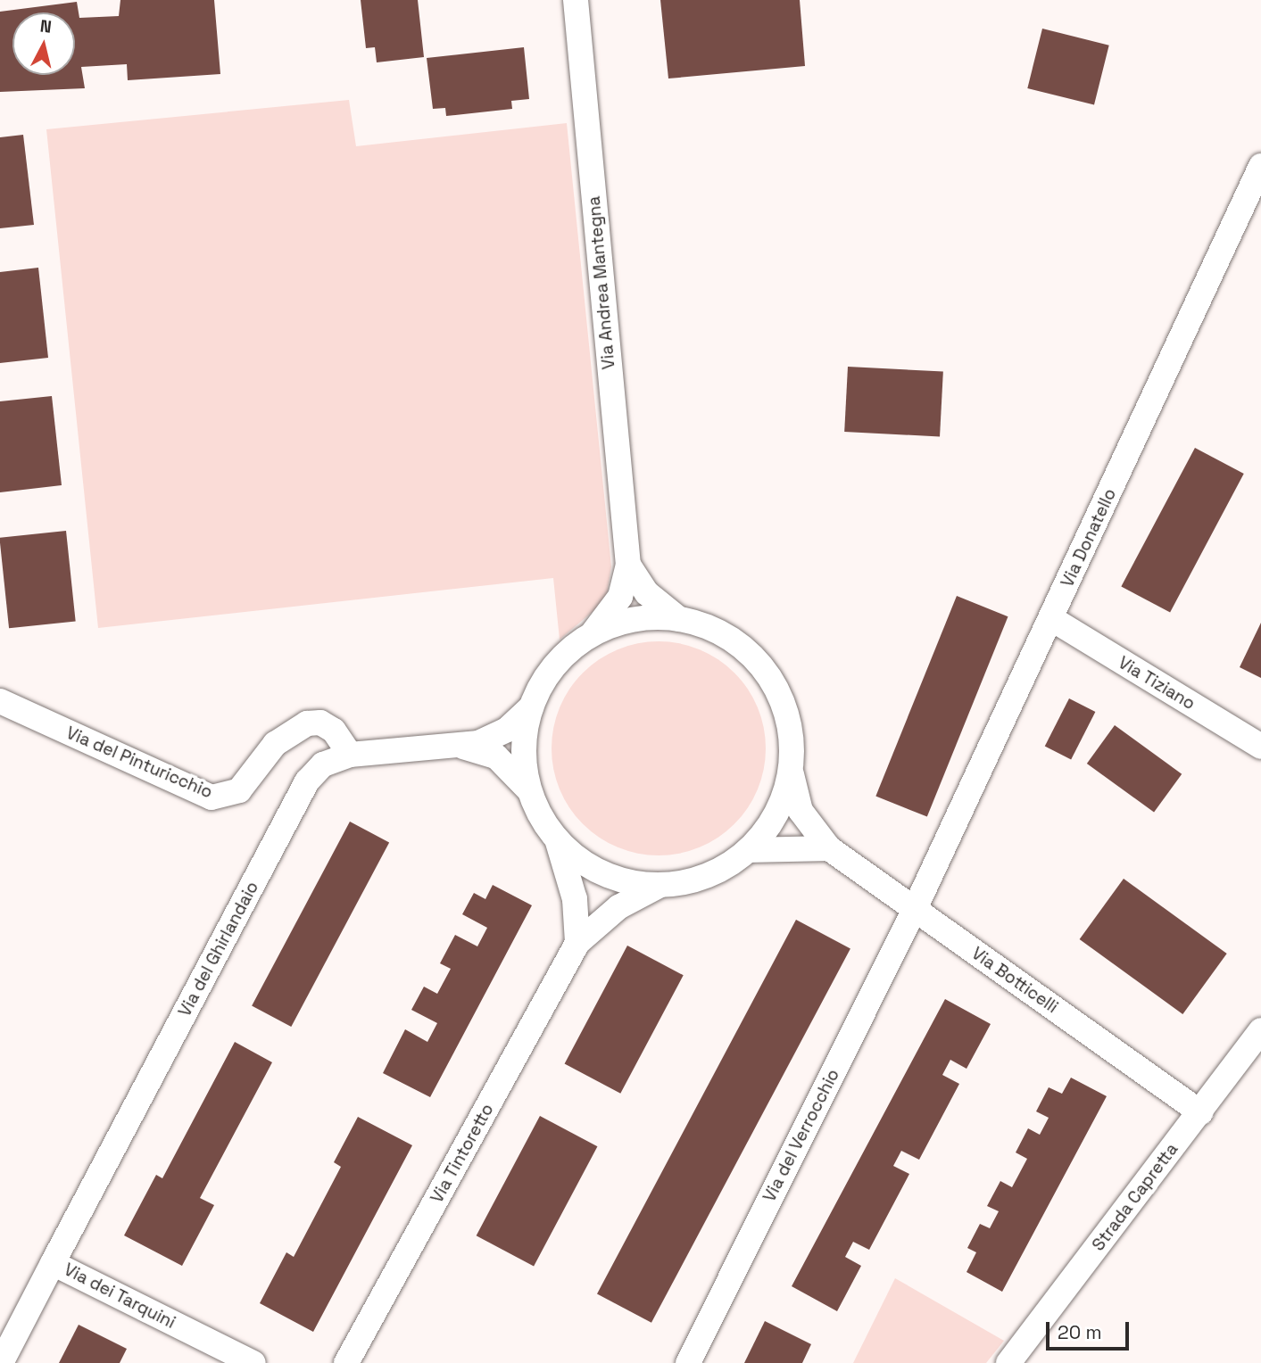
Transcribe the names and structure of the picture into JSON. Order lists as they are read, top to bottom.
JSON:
{
  "streets": {
    "street": [
      "Via Andrea Mantegna",
      "Via Donatello",
      "Via Tiziano",
      "Via del Pinturicchio",
      "Via del Ghirlandaio",
      "Via Botticelli",
      "Via del Verrocchio",
      "Via Tintoretto",
      "Strada Capretta",
      "Via dei Tarquini"
    ]
  },
  "crossings": [
    ["Via Donatello", "Via Tiziano"],
    ["Via Donatello", "Via Botticelli"],
    ["Via Donatello", "Via del Verrocchio"],
    ["Via del Pinturicchio", "Via del Ghirlandaio"],
    ["Via del Ghirlandaio", "Via dei Tarquini"],
    ["Via Botticelli", "Via del Verrocchio"],
    ["Via Botticelli", "Strada Capretta"]
  ],
  "scale_bar": "20 m",
  "north": "top"
}
